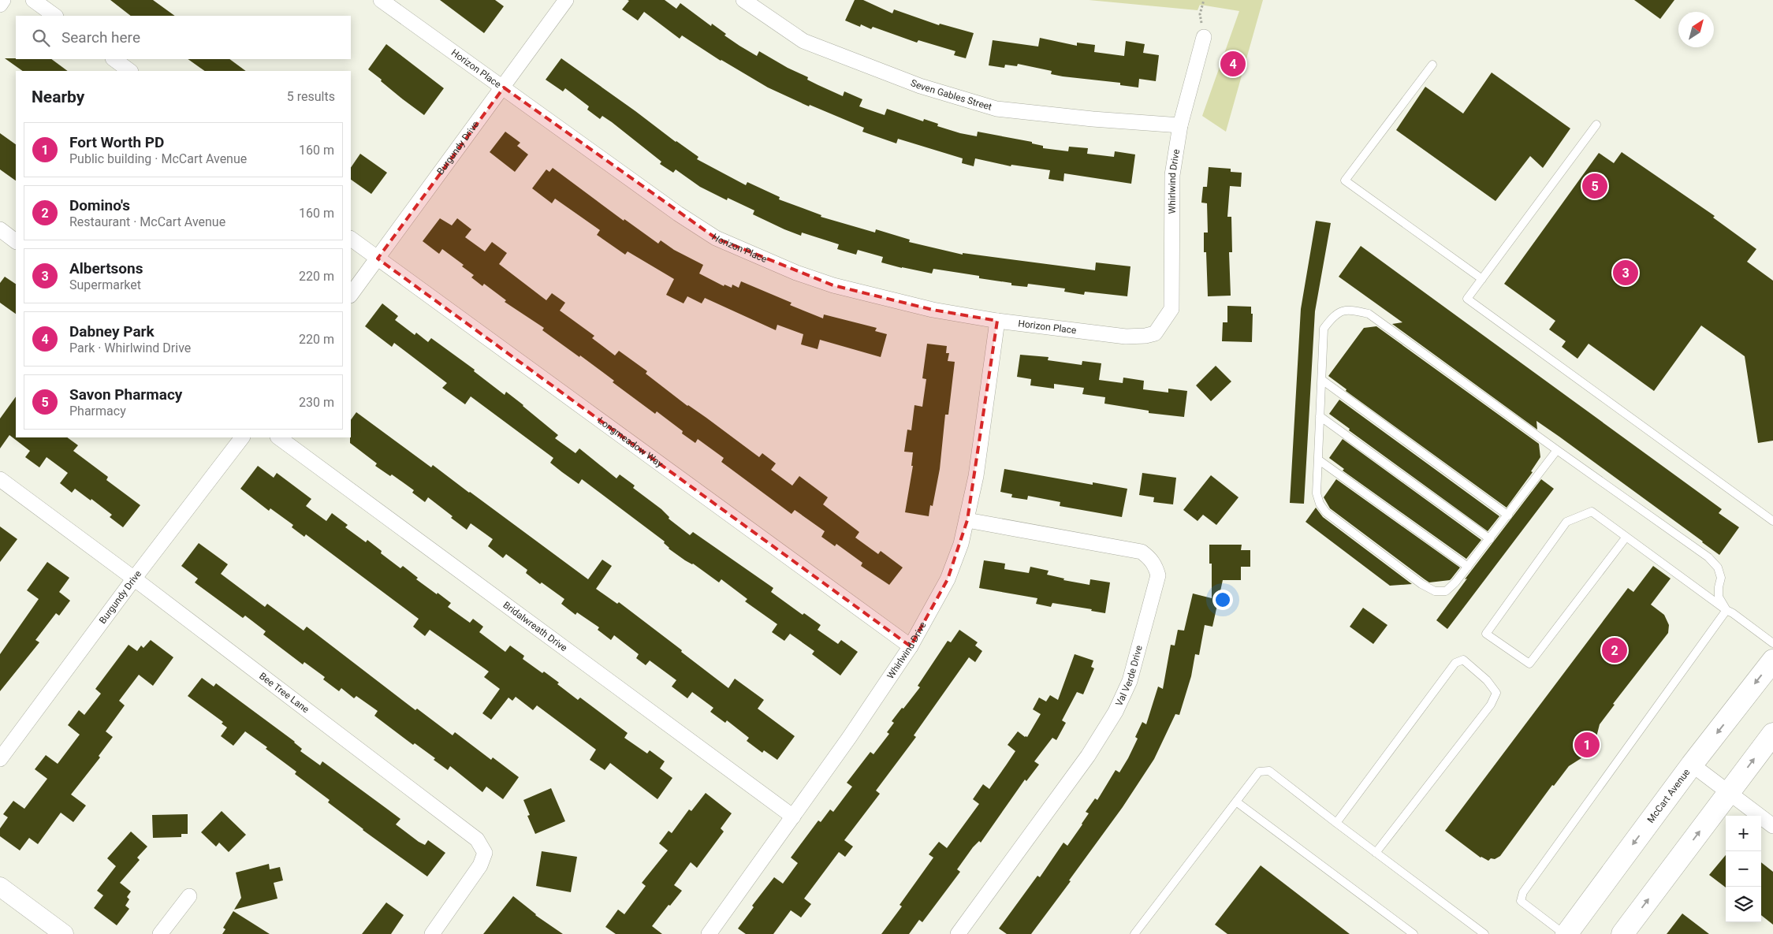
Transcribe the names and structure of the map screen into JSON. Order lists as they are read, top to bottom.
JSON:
{
  "streets": {
    "main road": ["McCart Avenue"],
    "street": [
      "Horizon Place",
      "Seven Gables Street",
      "Burgundy Drive",
      "Whirlwind Drive",
      "Longmeadow Way",
      "Bridalwreath Drive",
      "Val Verde Drive",
      "Bee Tree Lane"
    ]
  },
  "crossings": [
    ["Horizon Place", "Burgundy Drive"],
    ["Horizon Place", "Whirlwind Drive"],
    ["Seven Gables Street", "Whirlwind Drive"],
    ["Burgundy Drive", "Longmeadow Way"],
    ["Burgundy Drive", "Bee Tree Lane"],
    ["Whirlwind Drive", "Longmeadow Way"],
    ["Whirlwind Drive", "Bridalwreath Drive"],
    ["Whirlwind Drive", "Val Verde Drive"]
  ],
  "north": "top right",
  "page": {
    "search": "Search here",
    "pins": [
      "4",
      "5",
      "3",
      "2",
      "1"
    ],
    "heading": ["Nearby", "5 results"],
    "list": [
      {
        "mark": "1",
        "name": "Fort Worth PD",
        "note": "Public building · McCart Avenue",
        "value": "160 m"
      },
      {
        "mark": "2",
        "name": "Domino's",
        "note": "Restaurant · McCart Avenue",
        "value": "160 m"
      },
      {
        "mark": "3",
        "name": "Albertsons",
        "note": "Supermarket",
        "value": "220 m"
      },
      {
        "mark": "4",
        "name": "Dabney Park",
        "note": "Park · Whirlwind Drive",
        "value": "220 m"
      },
      {
        "mark": "5",
        "name": "Savon Pharmacy",
        "note": "Pharmacy",
        "value": "230 m"
      }
    ],
    "map_buttons": ["+", "−"]
  }
}
